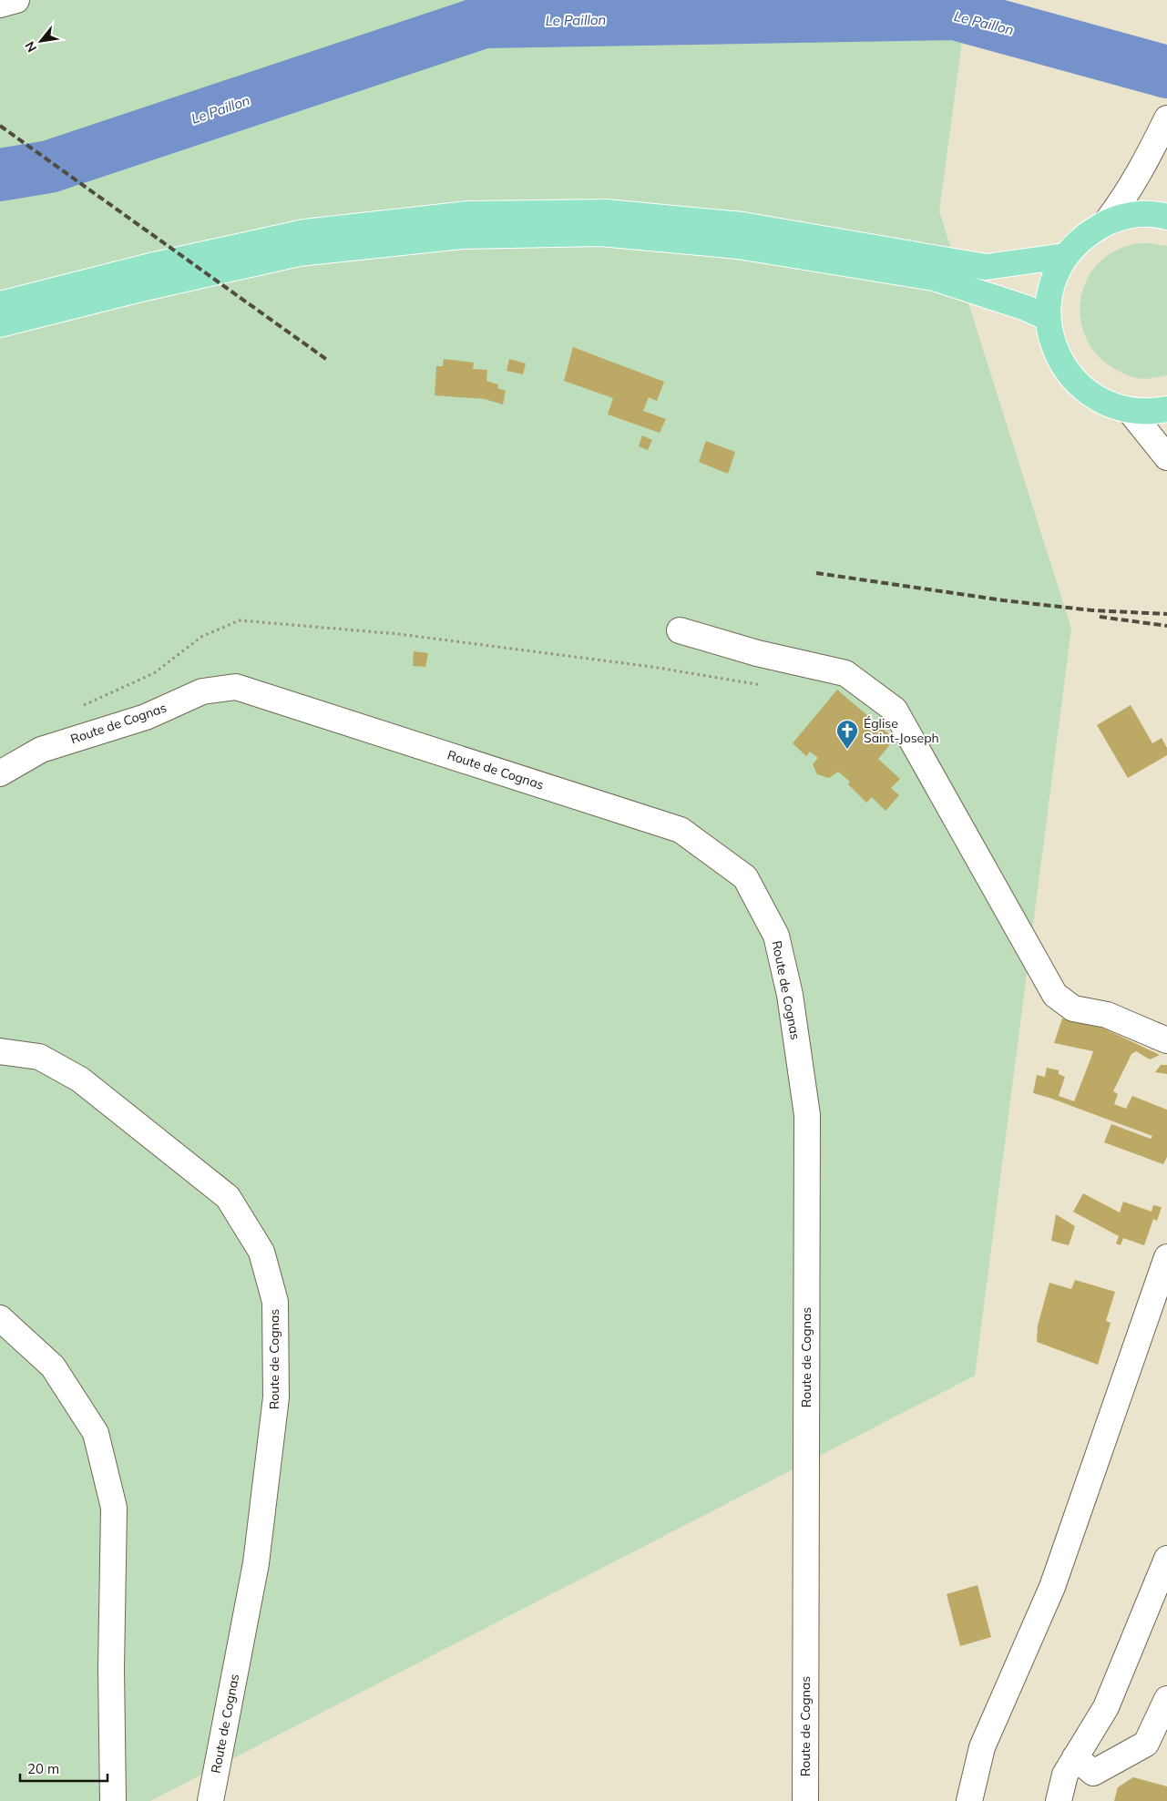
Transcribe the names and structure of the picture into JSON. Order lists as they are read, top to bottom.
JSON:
{
  "streets": {
    "street": ["Route de Cognas"]
  },
  "water": ["Le Paillon"],
  "places": {
    "church": ["Église Saint-Joseph"]
  },
  "scale_bar": "20 m",
  "north": "bottom left"
}
